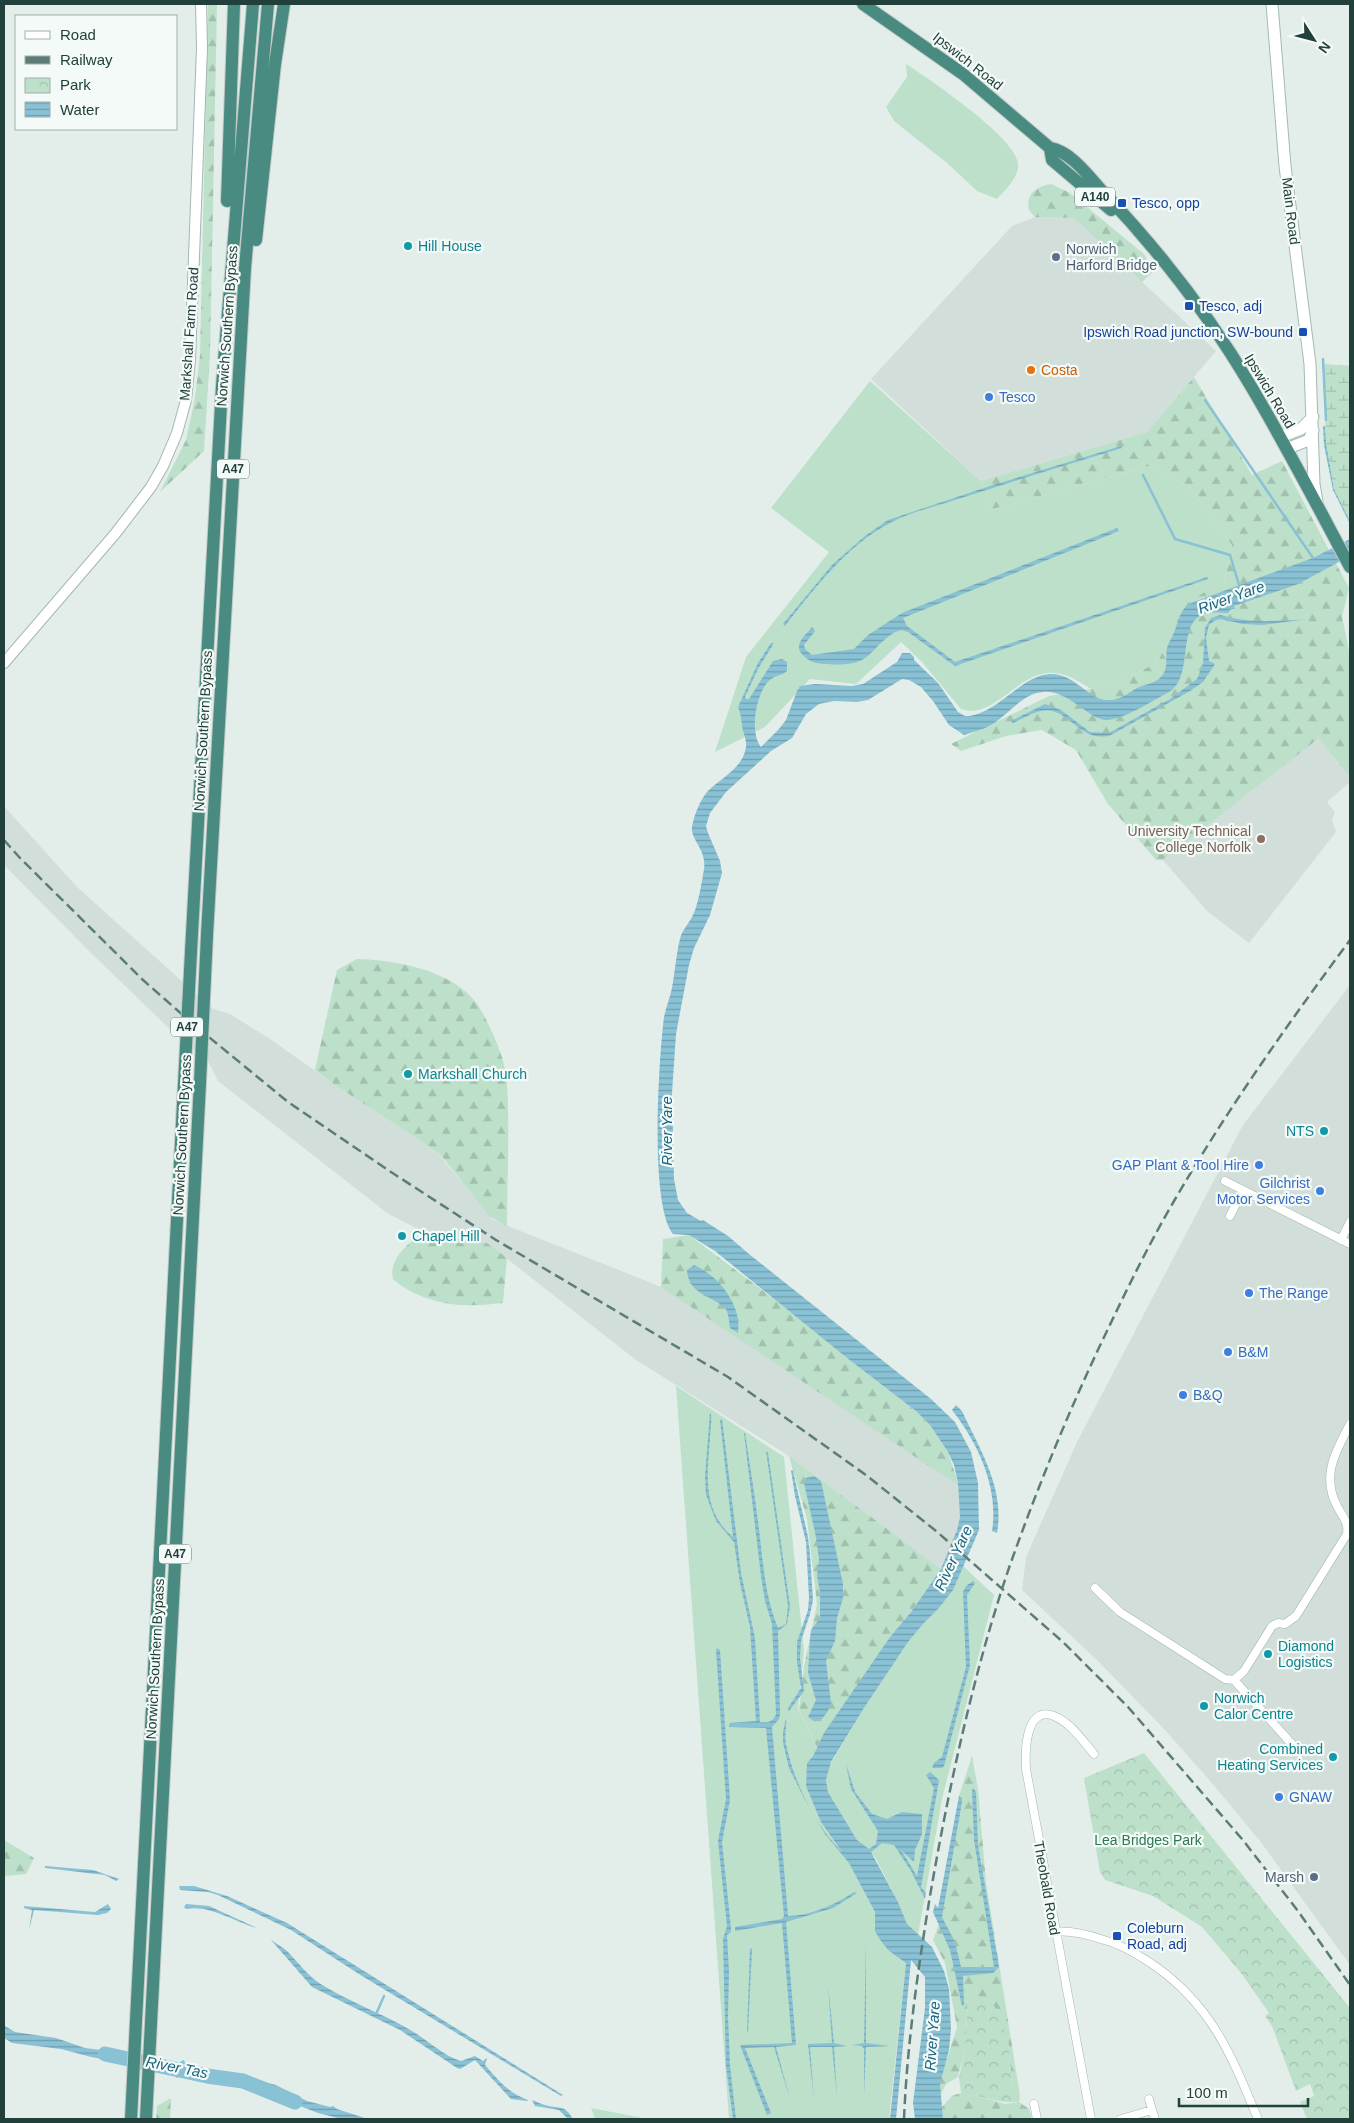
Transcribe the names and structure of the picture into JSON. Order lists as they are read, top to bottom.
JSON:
{
  "streets": {
    "highway": [
      "Ipswich Road",
      "A140",
      "Norwich Southern Bypass",
      "A47"
    ],
    "main road": ["Main Road"],
    "street": ["Markshall Farm Road", "Theobald Road"]
  },
  "crossings": [
    ["Ipswich Road", "Main Road"],
    ["Norwich Southern Bypass", "A47"]
  ],
  "water": ["River Yare", "River Tas"],
  "parks": ["Lea Bridges Park"],
  "places": {
    "transit": [
      "Tesco, opp",
      "Tesco, adj",
      "Ipswich Road junction, SW-bound",
      "Coleburn Road, adj"
    ],
    "other": [
      "Hill House",
      "Norwich Harford Bridge",
      "Costa",
      "Tesco",
      "University Technical College Norfolk",
      "Markshall Church",
      "NTS",
      "GAP Plant & Tool Hire",
      "Gilchrist Motor Services",
      "Chapel Hill",
      "The Range",
      "B&M",
      "B&Q",
      "Diamond Logistics",
      "Norwich Calor Centre",
      "Combined Heating Services",
      "GNAW",
      "Marsh"
    ]
  },
  "legend": [
    "Road",
    "Railway",
    "Park",
    "Water"
  ],
  "scale_bar": "100 m",
  "north": "bottom right"
}
